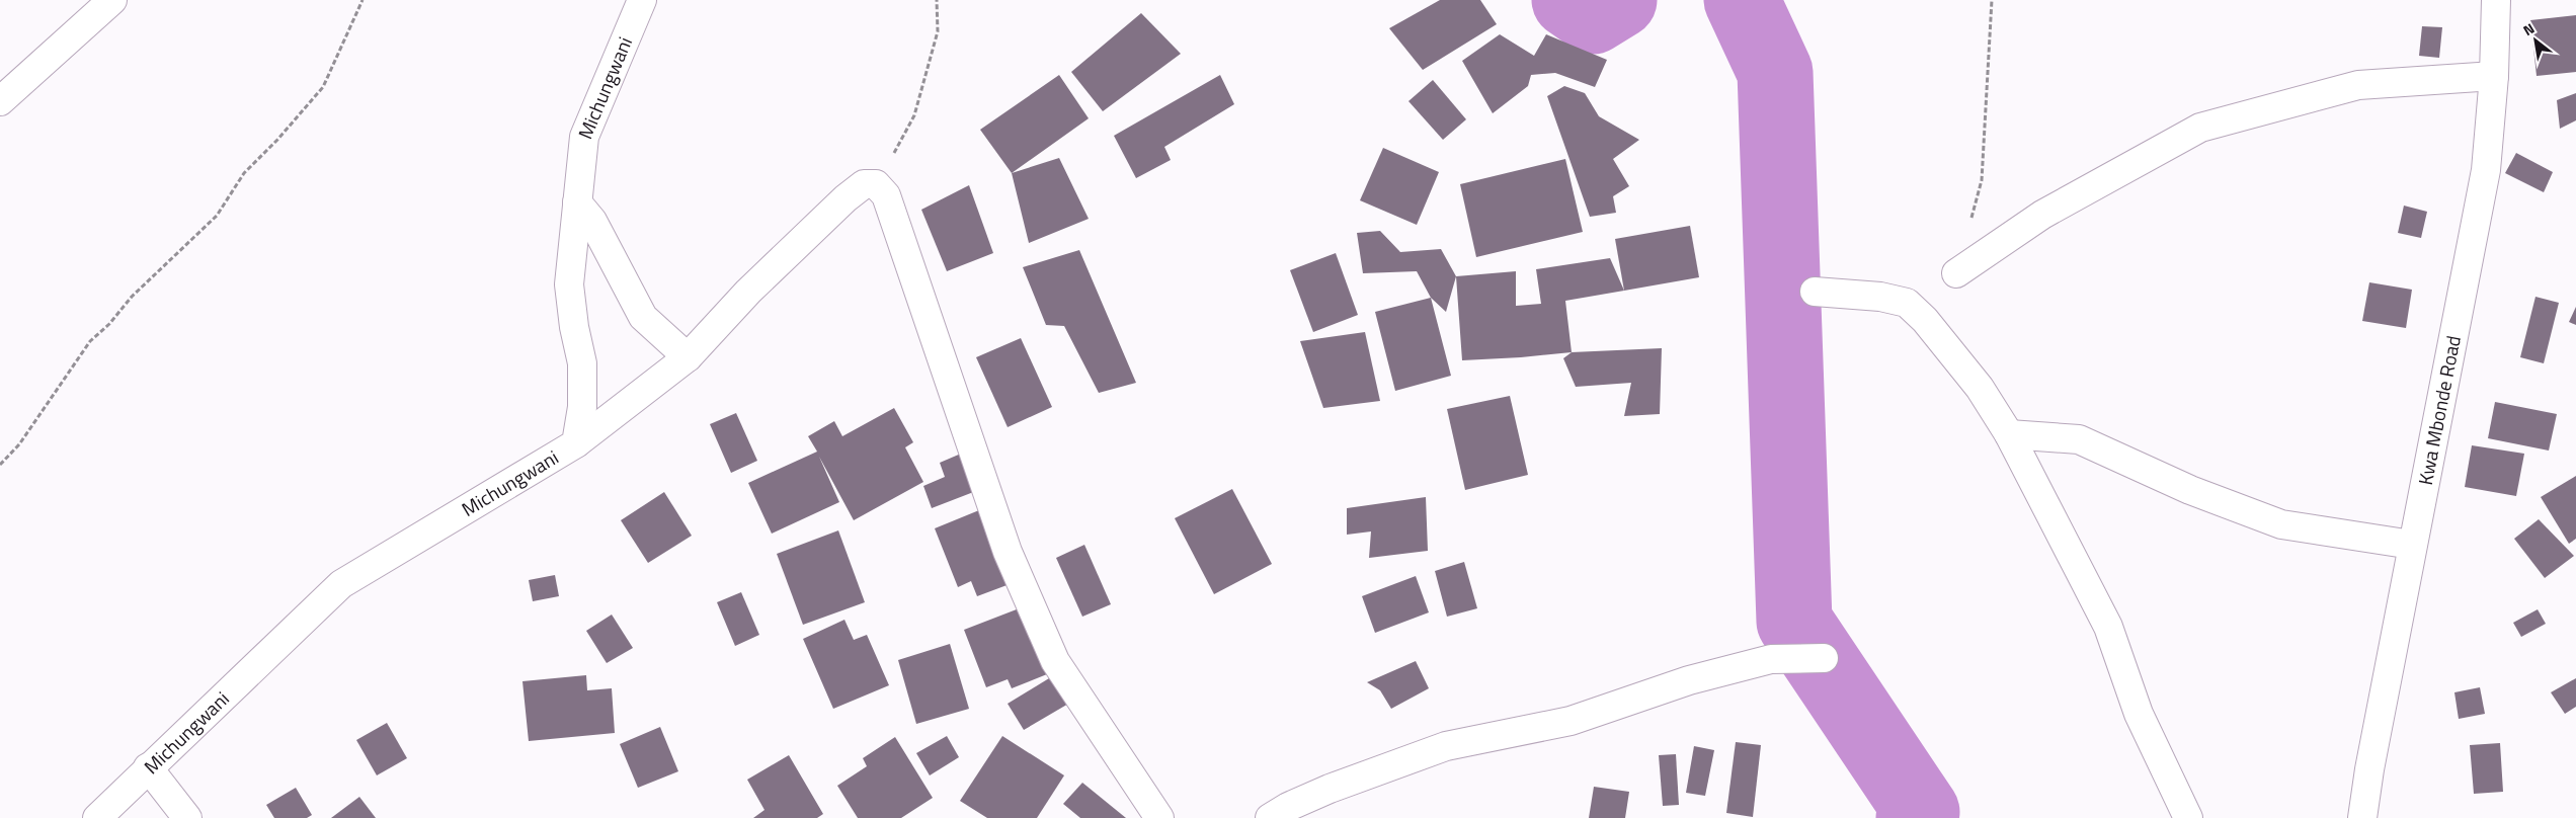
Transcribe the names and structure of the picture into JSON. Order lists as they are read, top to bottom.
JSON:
{
  "streets": {
    "street": ["Michungwani", "Kwa Mbonde Road"]
  },
  "north": "top left"
}
